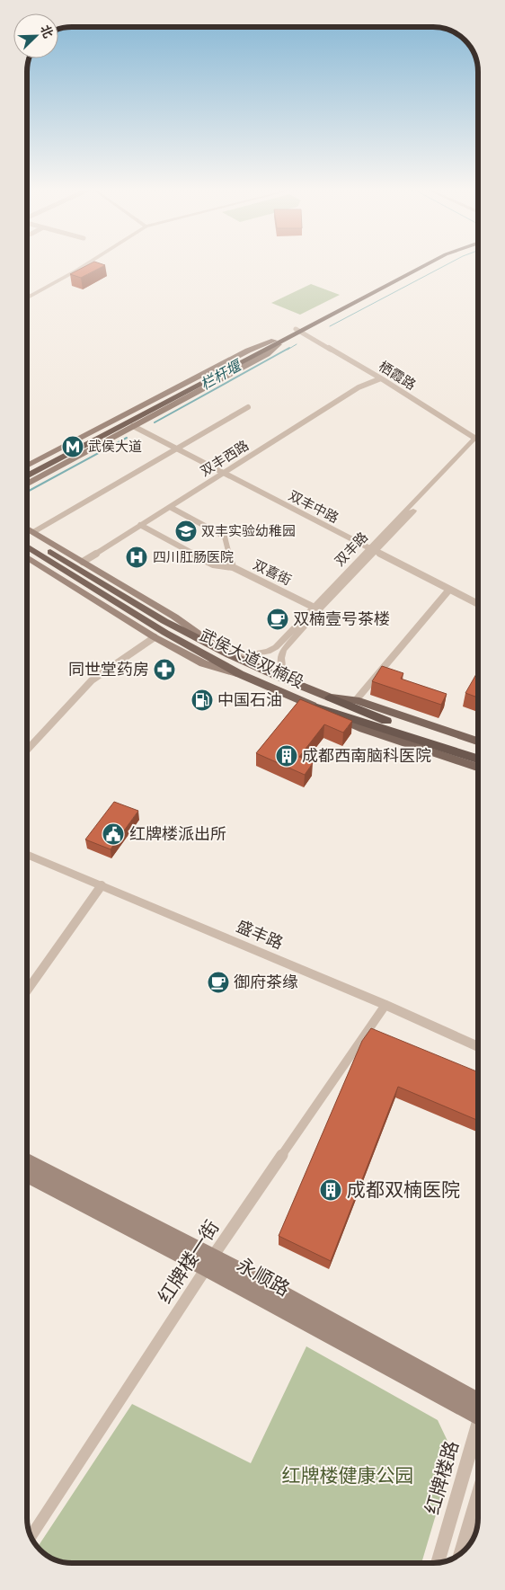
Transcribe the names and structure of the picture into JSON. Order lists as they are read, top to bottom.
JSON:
{
  "streets": {
    "main road": ["武侯大道双楠段", "永顺路"],
    "street": [
      "栖霞路",
      "双丰西路",
      "双丰中路",
      "双丰路",
      "双喜街",
      "盛丰路",
      "红牌楼一街",
      "红牌楼路"
    ]
  },
  "crossings": [
    ["栖霞路", "双丰西路"],
    ["双丰西路", "双丰中路"],
    ["双丰西路", "双喜街"],
    ["双丰中路", "双丰路"],
    ["双丰路", "双喜街"],
    ["双丰路", "武侯大道双楠段"],
    ["盛丰路", "红牌楼一街"],
    ["红牌楼一街", "永顺路"]
  ],
  "water": ["栏杆堰"],
  "parks": ["红牌楼健康公园"],
  "places": {
    "metro station": ["武侯大道"],
    "school or university": ["双丰实验幼稚园"],
    "hospital": ["四川肛肠医院"],
    "cafe": ["双楠壹号茶楼", "御府茶缘"],
    "pharmacy": ["同世堂药房"],
    "fuel station": ["中国石油"],
    "building": ["成都西南脑科医院", "成都双楠医院"],
    "public building": ["红牌楼派出所"]
  },
  "north": "top right"
}
